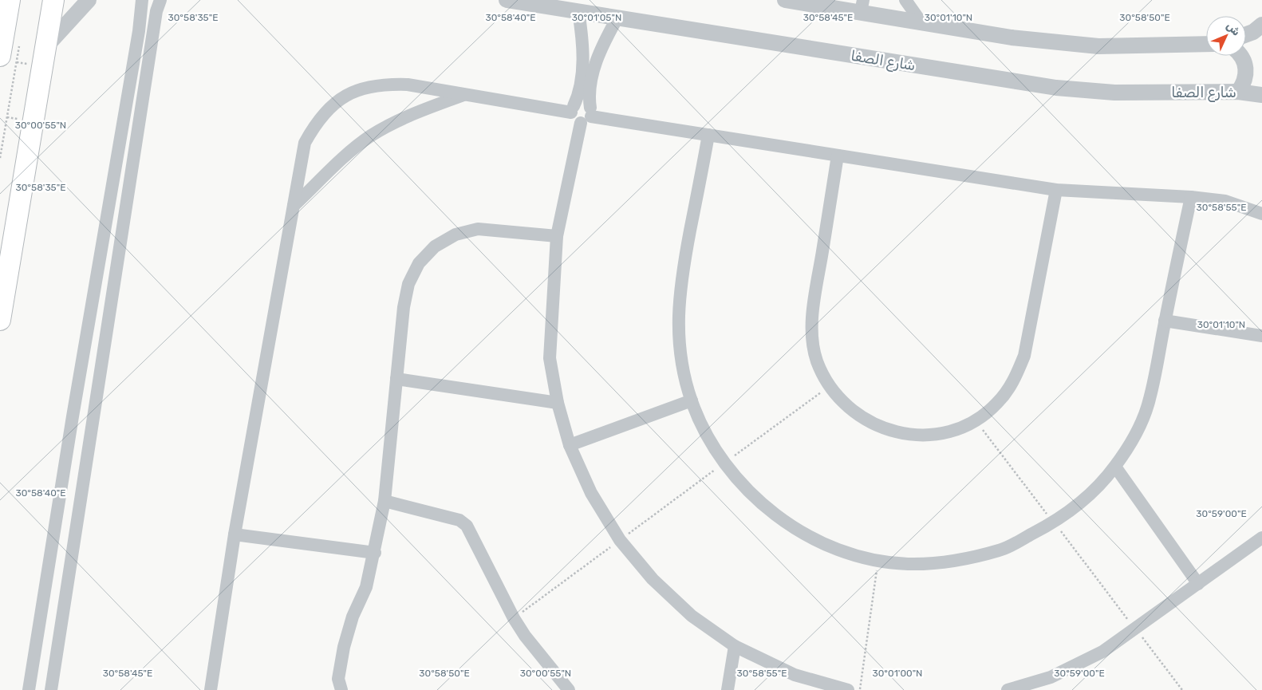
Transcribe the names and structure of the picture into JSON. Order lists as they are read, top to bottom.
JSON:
{
  "streets": {
    "street": ["شارع الصفا"]
  },
  "north": "top right",
  "coordinates": [
    "30°58'35\"E",
    "30°58'40\"E",
    "30°58'45\"E",
    "30°58'50\"E",
    "30°01'05\"N",
    "30°01'10\"N",
    "30°00'55\"N",
    "30°58'55\"E",
    "30°59'00\"E",
    "30°01'00\"N"
  ]
}
